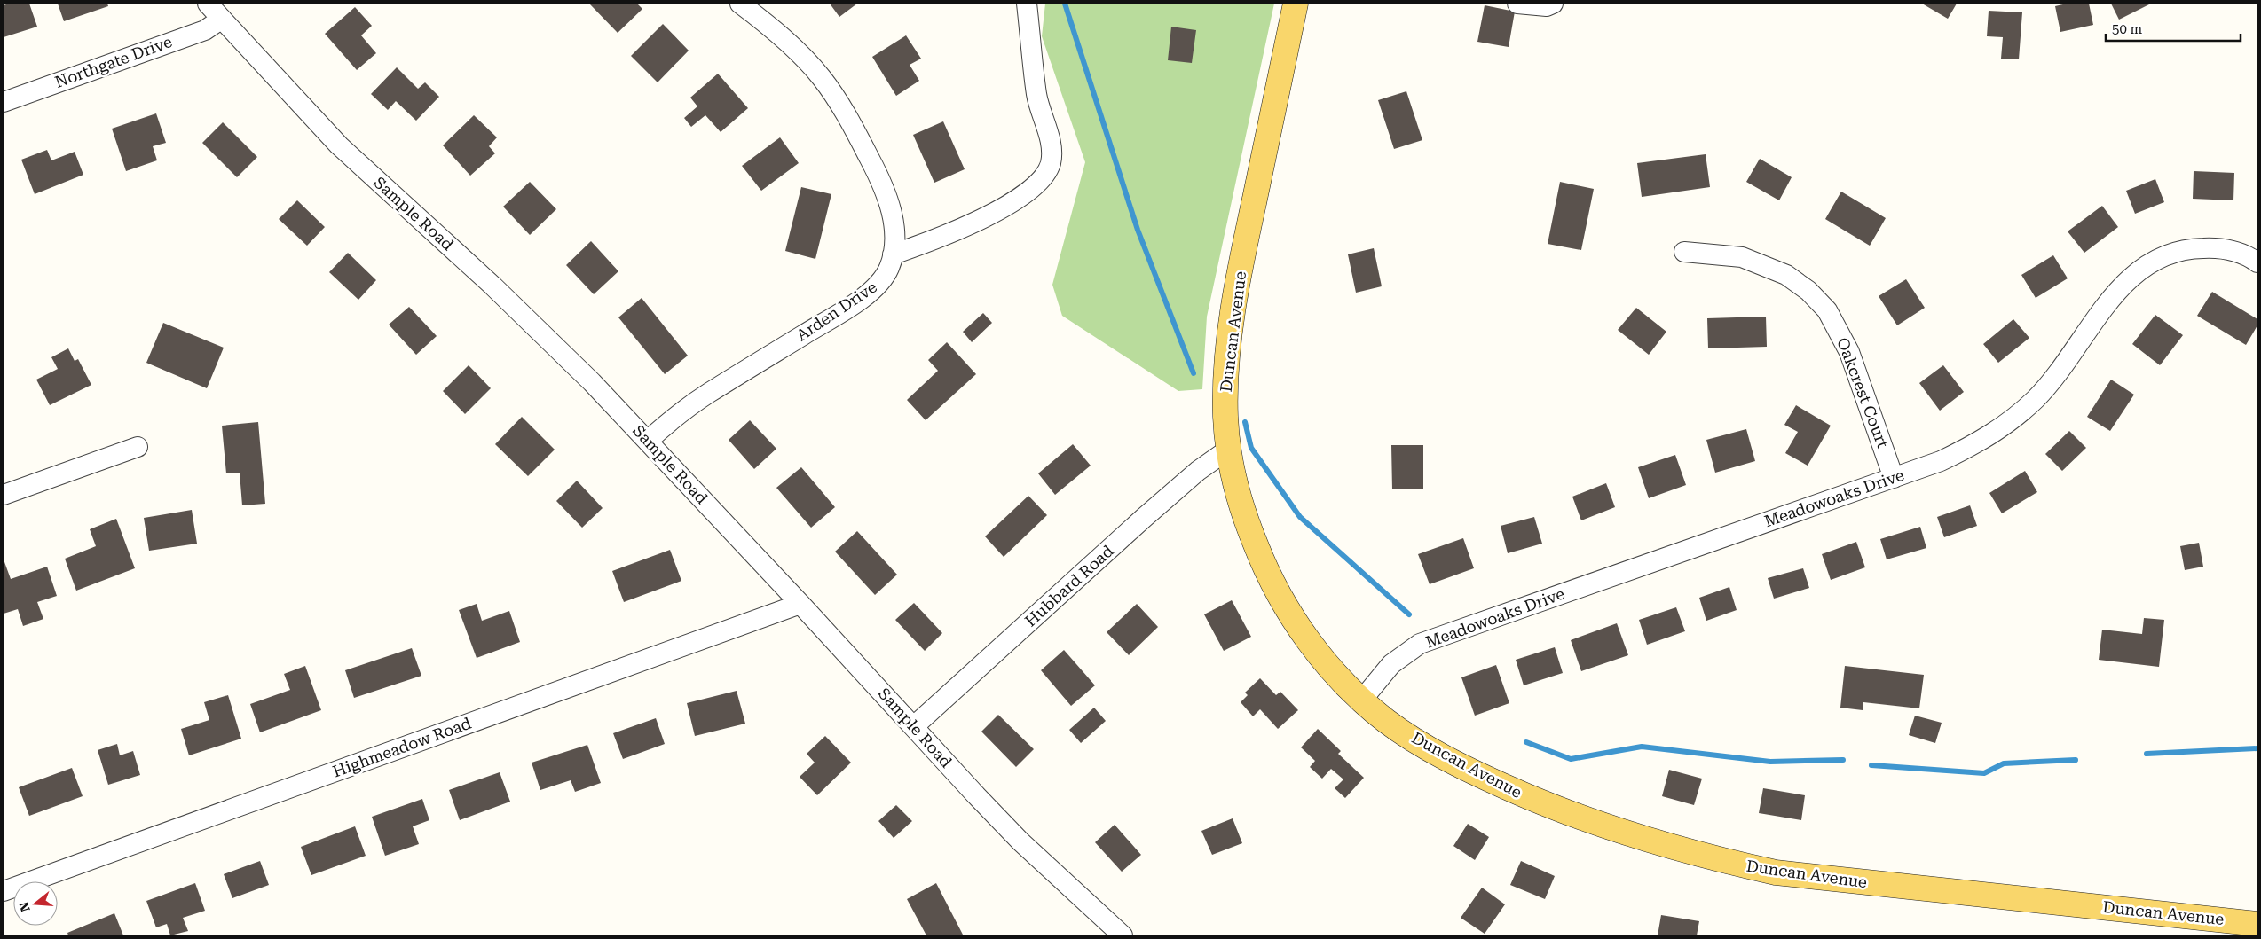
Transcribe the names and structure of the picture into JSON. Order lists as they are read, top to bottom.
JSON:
{
  "streets": {
    "main road": ["Duncan Avenue"],
    "street": [
      "Northgate Drive",
      "Sample Road",
      "Arden Drive",
      "Oakcrest Court",
      "Meadowoaks Drive",
      "Hubbard Road",
      "Highmeadow Road"
    ]
  },
  "crossings": [
    ["Northgate Drive", "Sample Road"],
    ["Sample Road", "Arden Drive"],
    ["Sample Road", "Hubbard Road"],
    ["Sample Road", "Highmeadow Road"],
    ["Duncan Avenue", "Meadowoaks Drive"],
    ["Duncan Avenue", "Hubbard Road"],
    ["Oakcrest Court", "Meadowoaks Drive"]
  ],
  "scale_bar": "50 m",
  "north": "left"
}
